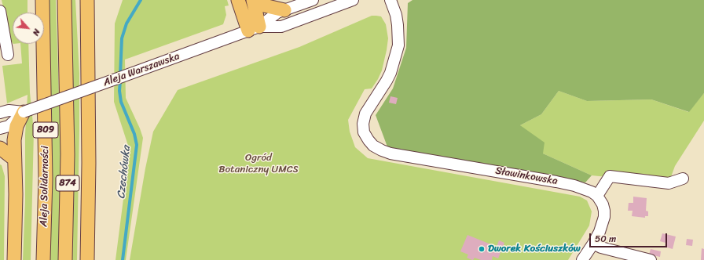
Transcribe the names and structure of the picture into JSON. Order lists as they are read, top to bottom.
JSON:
{
  "streets": {
    "main road": ["809", "874", "Aleja Solidarności"],
    "street": ["Aleja Warszawska", "Sławinkowska"]
  },
  "water": ["Czechówka"],
  "parks": ["Ogród Botaniczny UMCS"],
  "places": ["Dworek Kościuszków"],
  "scale_bar": "50 m",
  "north": "bottom right"
}
